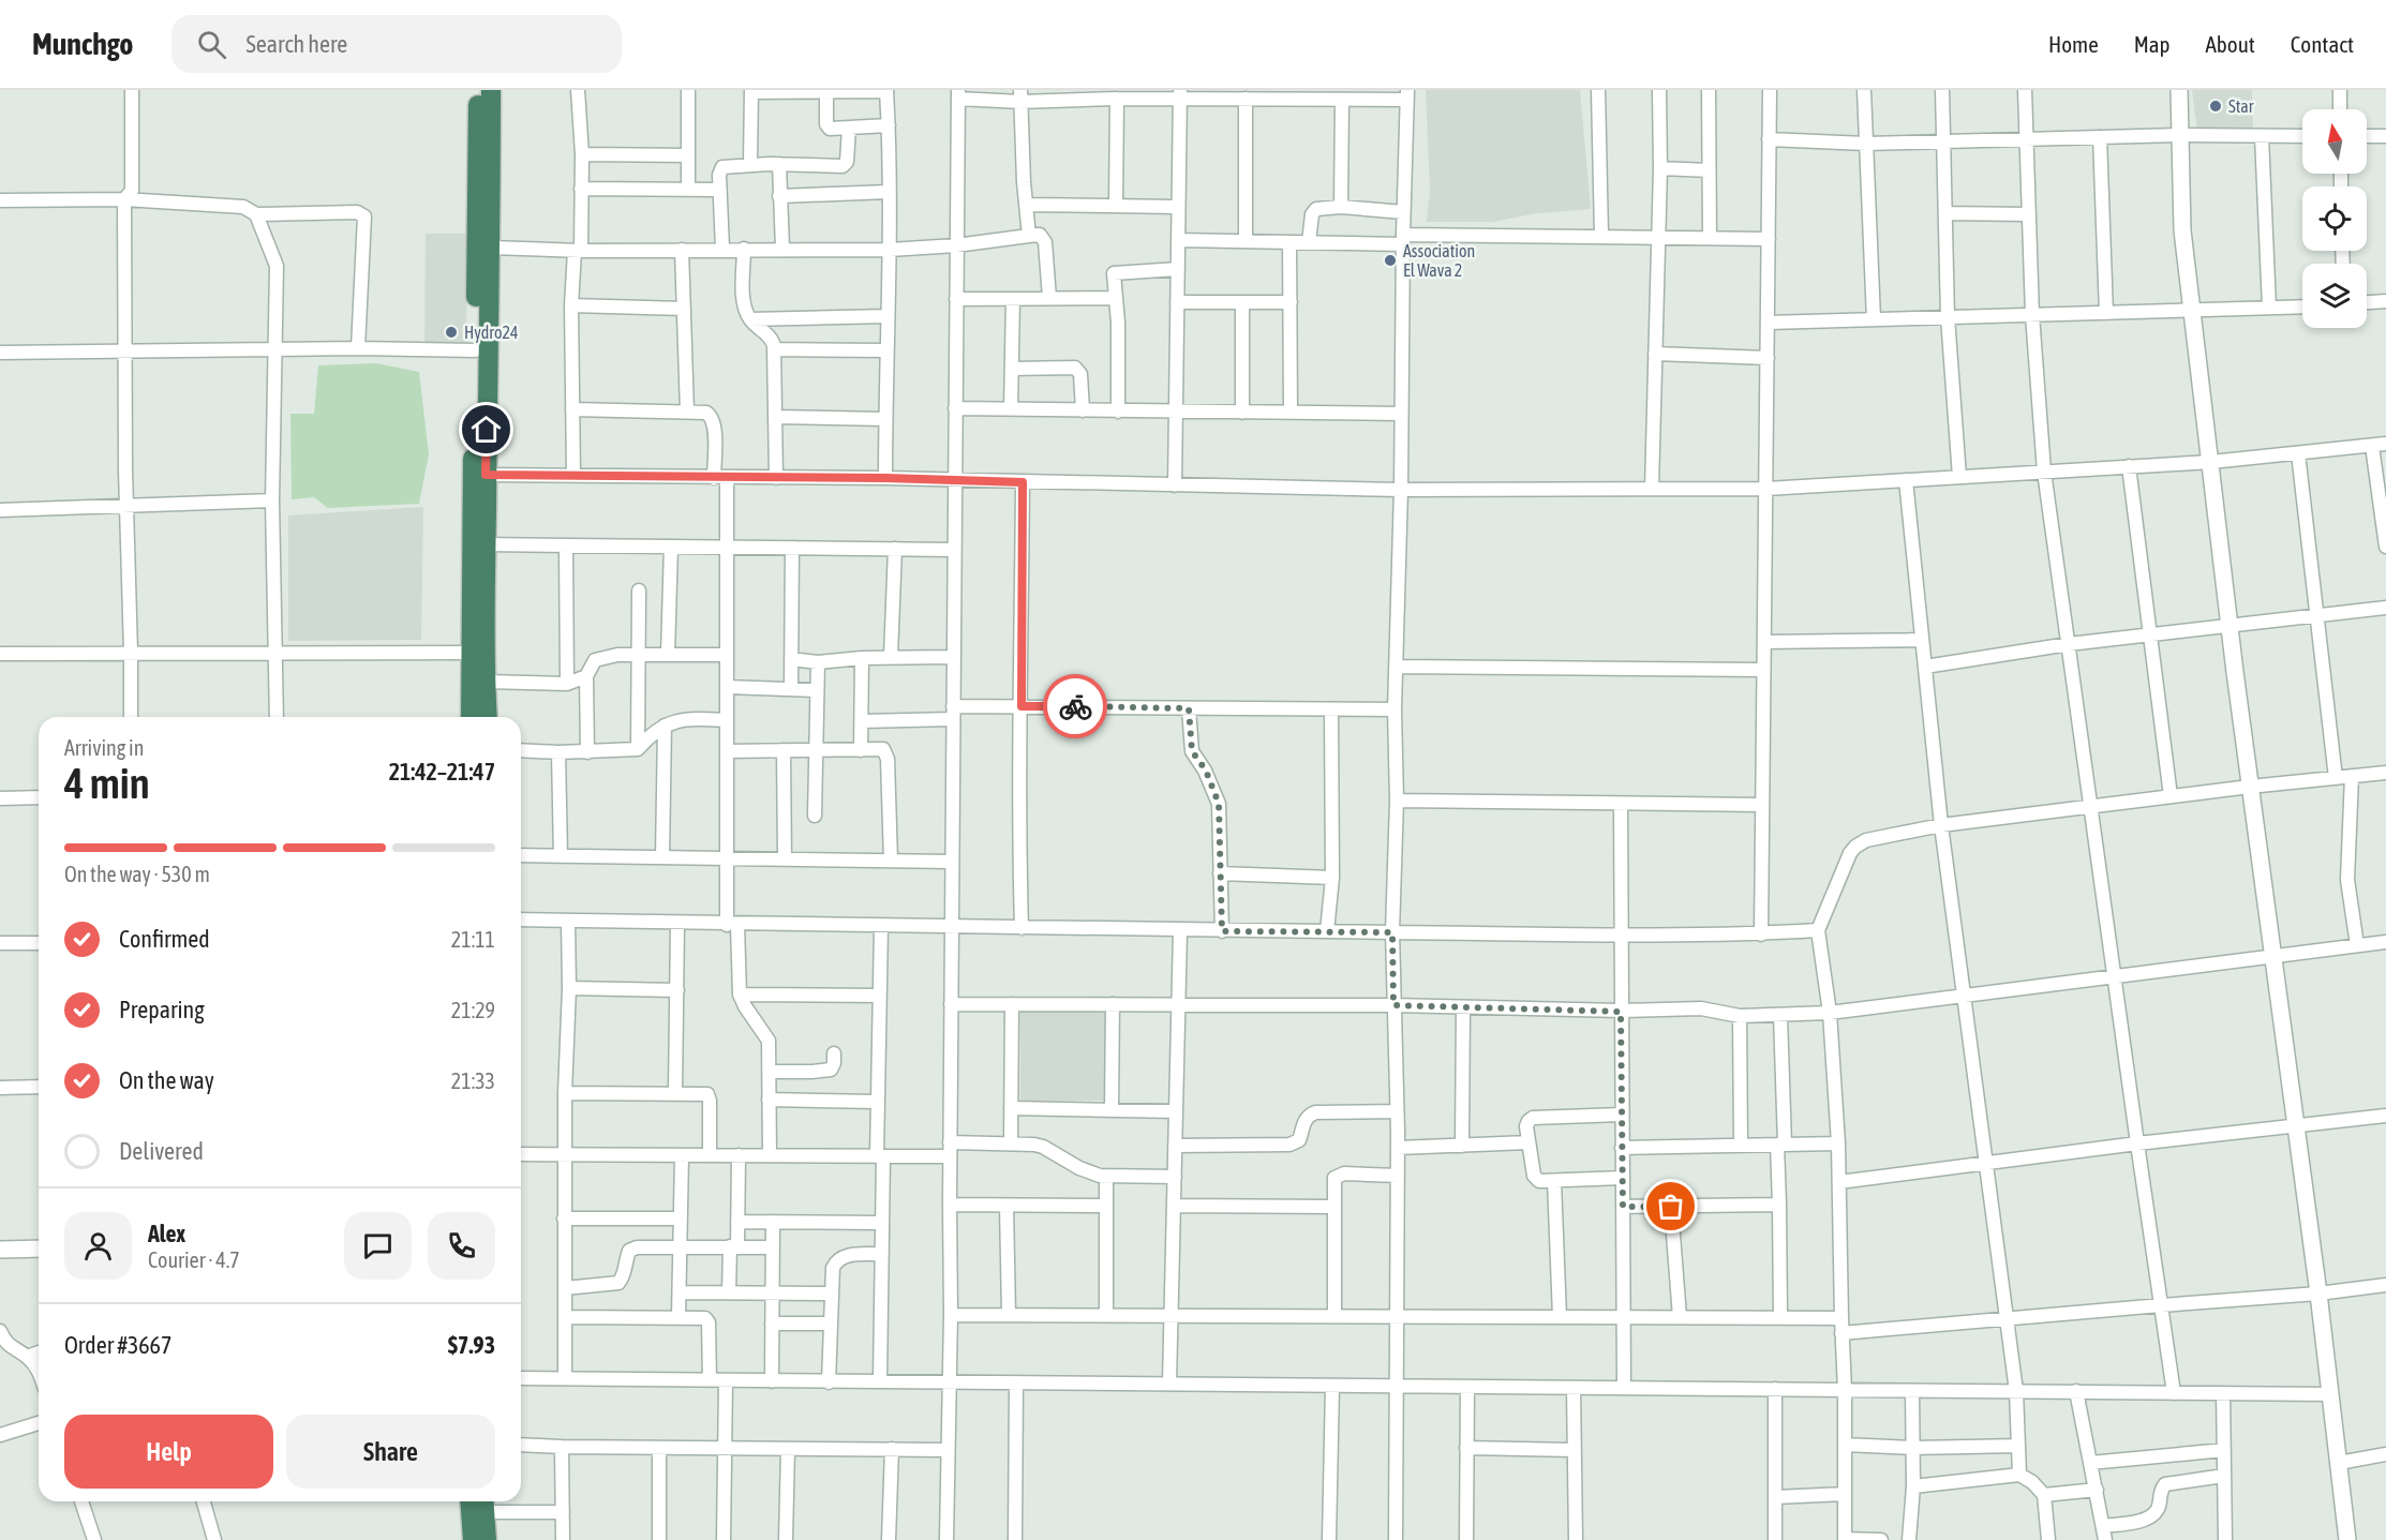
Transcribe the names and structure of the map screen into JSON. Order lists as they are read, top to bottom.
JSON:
{
  "places": ["Star", "Association El Wava 2", "Hydro24"],
  "north": "top",
  "page": {
    "header": "Munchgo",
    "search": "Search here",
    "nav": [
      "Home",
      "Map",
      "About",
      "Contact"
    ],
    "heading": ["4 min", "Arriving in", "21:42–21:47"],
    "panel": [
      "Alex",
      "Courier · 4.7",
      "Order #3667",
      "$7.93"
    ],
    "bar": "On the way · 530 m",
    "list": [
      ["Confirmed", "21:11"],
      ["Preparing", "21:29"],
      ["On the way", "21:33"],
      "Delivered"
    ],
    "buttons": ["Help", "Share"]
  }
}
